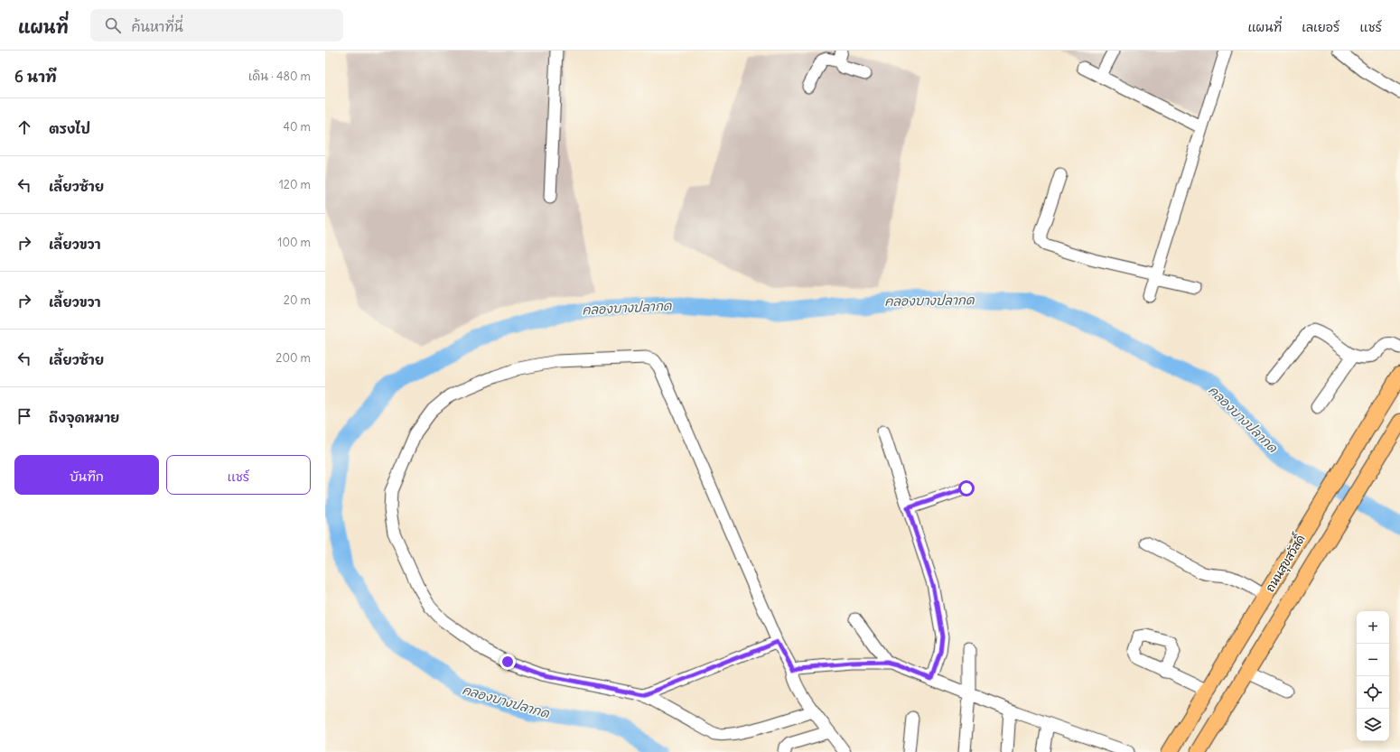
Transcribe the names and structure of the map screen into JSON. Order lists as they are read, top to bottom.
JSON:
{
  "streets": {
    "main road": ["ถนนสุขสวัสดิ์"]
  },
  "water": ["คลองบางปลากด"],
  "page": {
    "header": "แผนที่",
    "search": "ค้นหาที่นี่",
    "nav": ["แผนที่", "เลเยอร์", "แชร์"],
    "heading": ["6 นาที", "เดิน · 480 m"],
    "list": [
      ["ตรงไป", "40 m"],
      ["เลี้ยวซ้าย", "120 m"],
      ["เลี้ยวขวา", "100 m"],
      ["เลี้ยวขวา", "20 m"],
      ["เลี้ยวซ้าย", "200 m"],
      "ถึงจุดหมาย"
    ],
    "buttons": ["บันทึก", "แชร์"],
    "map_buttons": ["+", "−"]
  }
}
